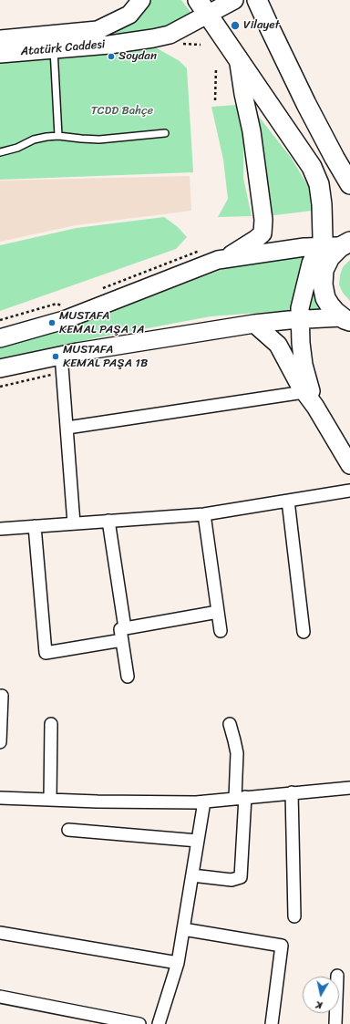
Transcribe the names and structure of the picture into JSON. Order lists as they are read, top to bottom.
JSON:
{
  "streets": {
    "main road": ["Atatürk Caddesi"]
  },
  "parks": ["TCDD Bahçe"],
  "places": [
    "Vilayet",
    "Soydan",
    "MUSTAFA KEMAL PAŞA 1A",
    "MUSTAFA KEMAL PAŞA 1B"
  ],
  "north": "bottom"
}
